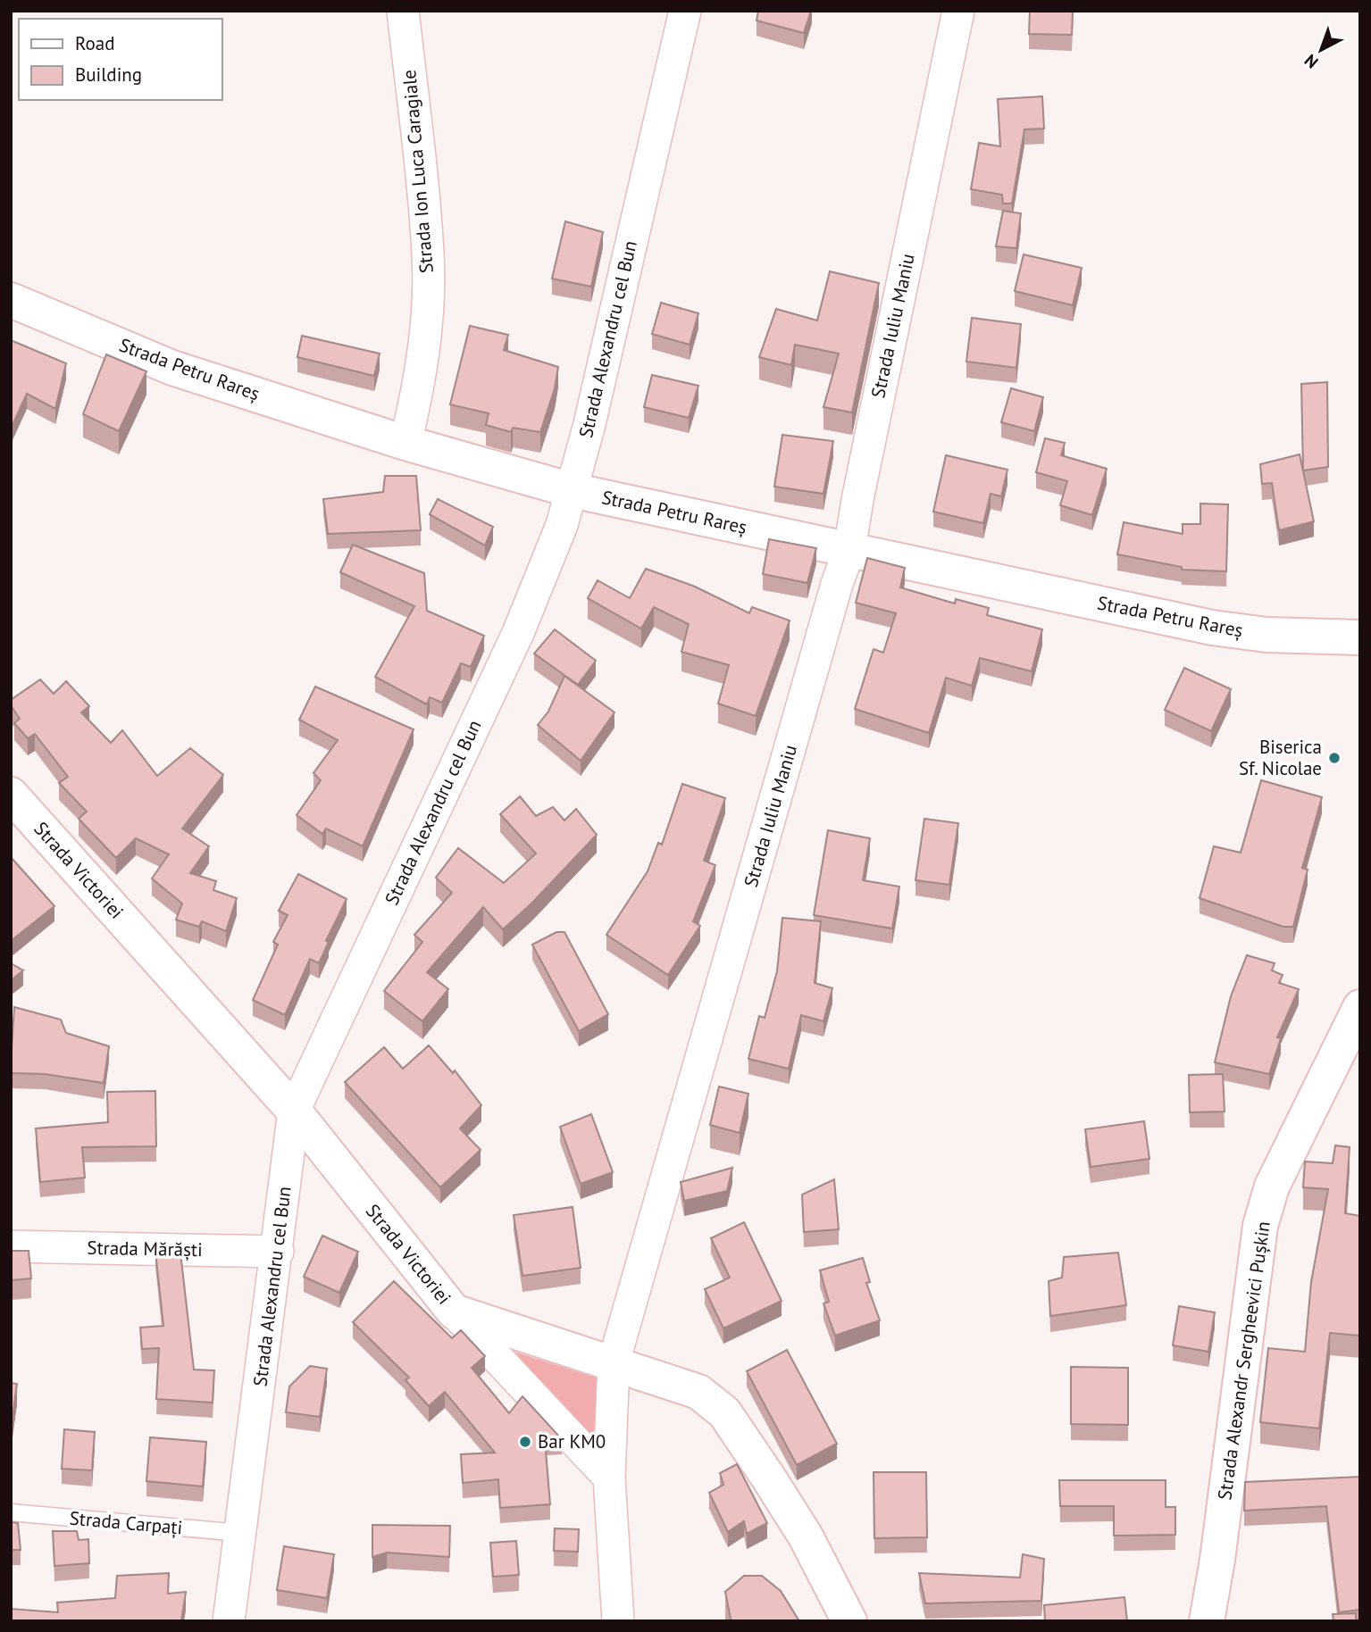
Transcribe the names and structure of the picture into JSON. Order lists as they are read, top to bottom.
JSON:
{
  "streets": {
    "street": [
      "Strada Ion Luca Caragiale",
      "Strada Iuliu Maniu",
      "Strada Alexandru cel Bun",
      "Strada Petru Rareș",
      "Strada Victoriei",
      "Strada Mărăști",
      "Strada Alexandr Sergheevici Pușkin"
    ],
    "lane": ["Strada Carpați"]
  },
  "crossings": [
    ["Strada Ion Luca Caragiale", "Strada Petru Rareș"],
    ["Strada Iuliu Maniu", "Strada Petru Rareș"],
    ["Strada Iuliu Maniu", "Strada Victoriei"],
    ["Strada Alexandru cel Bun", "Strada Petru Rareș"],
    ["Strada Alexandru cel Bun", "Strada Victoriei"],
    ["Strada Alexandru cel Bun", "Strada Mărăști"],
    ["Strada Alexandru cel Bun", "Strada Carpați"]
  ],
  "places": ["Biserica Sf. Nicolae", "Bar KM0"],
  "legend": ["Road", "Building"],
  "north": "bottom left"
}
